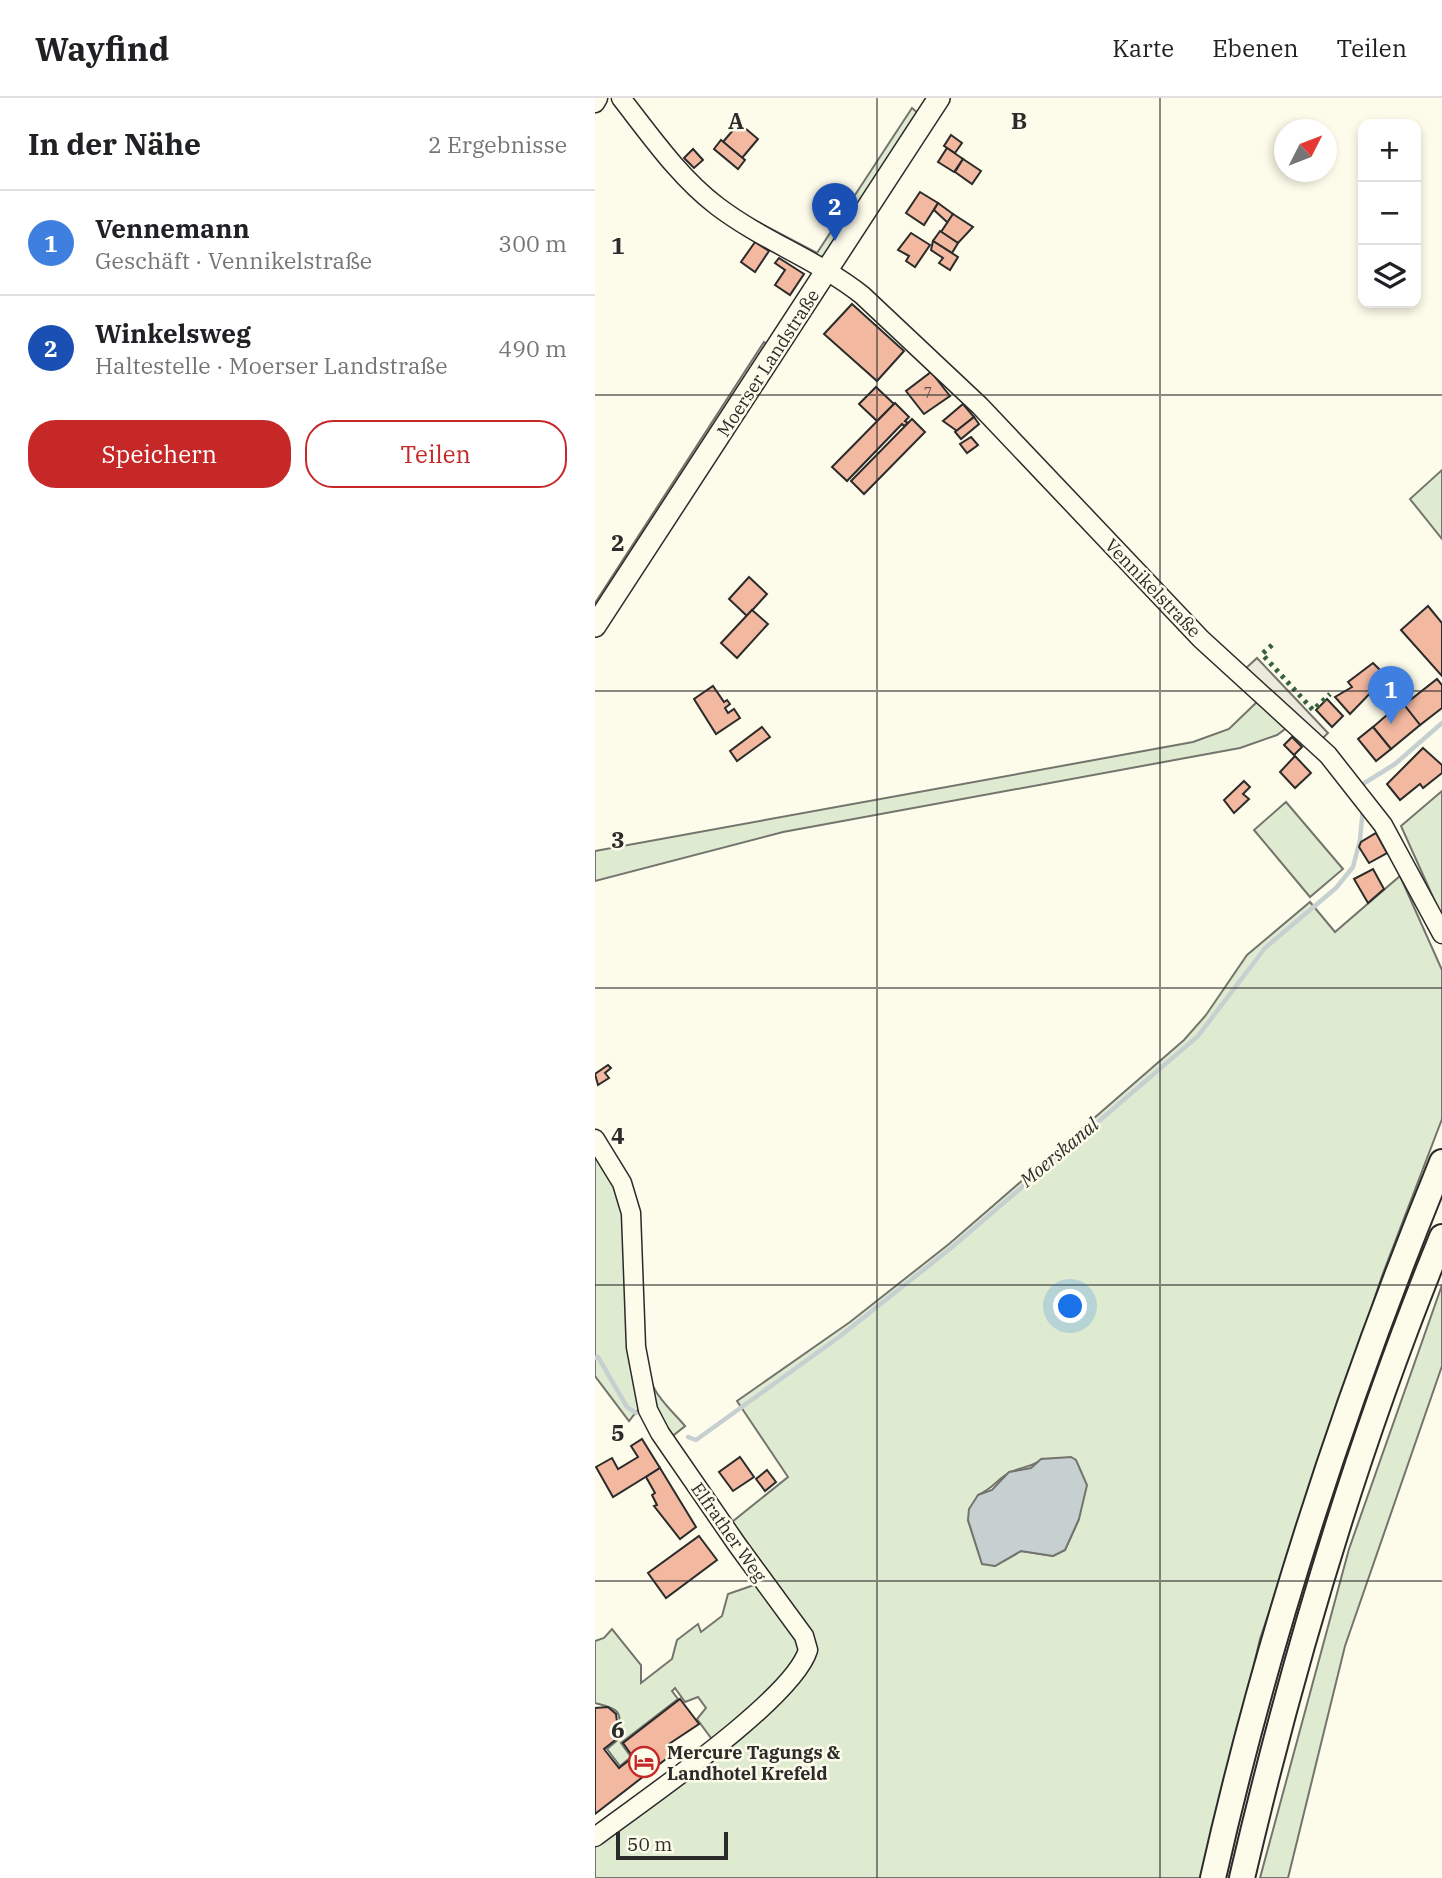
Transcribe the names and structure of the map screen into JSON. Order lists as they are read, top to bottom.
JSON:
{
  "streets": {
    "main road": ["Moerser Landstraße"],
    "street": ["Vennikelstraße", "Elfrather Weg"]
  },
  "crossings": [
    ["Moerser Landstraße", "Vennikelstraße"]
  ],
  "water": ["Moerskanal"],
  "places": {
    "hotel": ["Mercure Tagungs & Landhotel Krefeld"]
  },
  "house_numbers": ["7"],
  "scale_bar": "50 m",
  "north": "top right",
  "page": {
    "header": "Wayfind",
    "nav": ["Karte", "Ebenen", "Teilen"],
    "heading": ["In der Nähe", "2 Ergebnisse"],
    "map_buttons": ["+", "−"],
    "pins": ["2", "1"],
    "list": [
      {
        "mark": "1",
        "name": "Vennemann",
        "note": "Geschäft · Vennikelstraße",
        "value": "300 m"
      },
      {
        "mark": "2",
        "name": "Winkelsweg",
        "note": "Haltestelle · Moerser Landstraße",
        "value": "490 m"
      }
    ],
    "buttons": ["Speichern", "Teilen"],
    "scale": "50 m"
  },
  "grid": {
    "columns": ["A", "B"],
    "rows": [
      "1",
      "2",
      "3",
      "4",
      "5",
      "6"
    ]
  }
}
